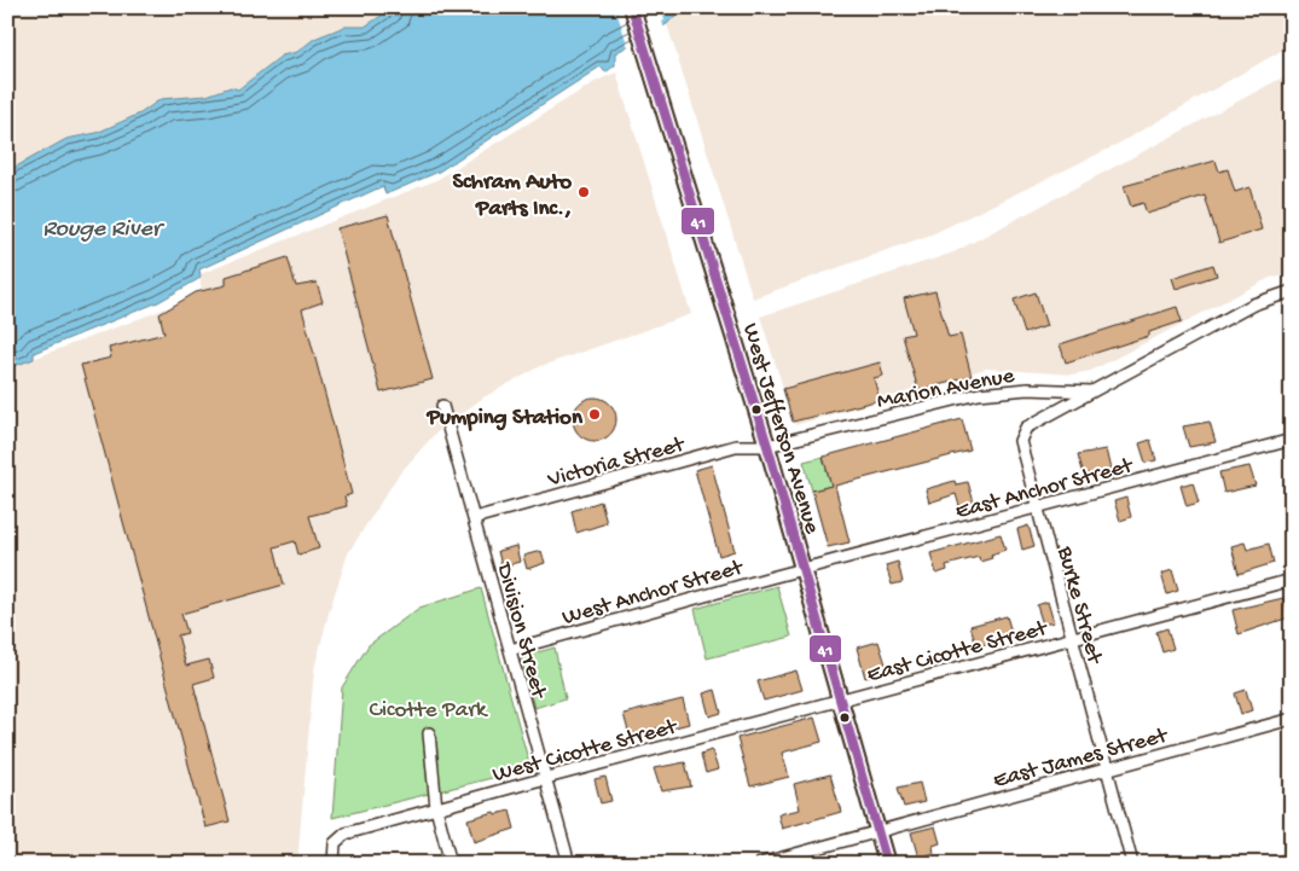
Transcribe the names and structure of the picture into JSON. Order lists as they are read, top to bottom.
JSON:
{
  "streets": {
    "main road": ["West Jefferson Avenue"],
    "street": [
      "Marion Avenue",
      "Victoria Street",
      "East Anchor Street",
      "West Anchor Street",
      "Burke Street",
      "Division Street",
      "East Cicotte Street",
      "West Cicotte Street",
      "East James Street"
    ]
  },
  "crossings": [
    ["Marion Avenue", "West Jefferson Avenue"],
    ["Marion Avenue", "Victoria Street"],
    ["Marion Avenue", "Burke Street"],
    ["West Jefferson Avenue", "Victoria Street"],
    ["West Jefferson Avenue", "East Anchor Street"],
    ["West Jefferson Avenue", "West Anchor Street"],
    ["West Jefferson Avenue", "East Cicotte Street"],
    ["West Jefferson Avenue", "West Cicotte Street"],
    ["West Jefferson Avenue", "East James Street"],
    ["Victoria Street", "Division Street"],
    ["East Anchor Street", "West Anchor Street"],
    ["East Anchor Street", "Burke Street"],
    ["West Anchor Street", "Division Street"],
    ["Burke Street", "East Cicotte Street"],
    ["Burke Street", "East James Street"],
    ["Division Street", "West Cicotte Street"],
    ["East Cicotte Street", "West Cicotte Street"]
  ],
  "water": ["Rouge River"],
  "parks": ["Cicotte Park"],
  "places": ["Schram Auto Parts Inc.,", "Pumping Station"],
  "lines": ["transit line 41"]
}
